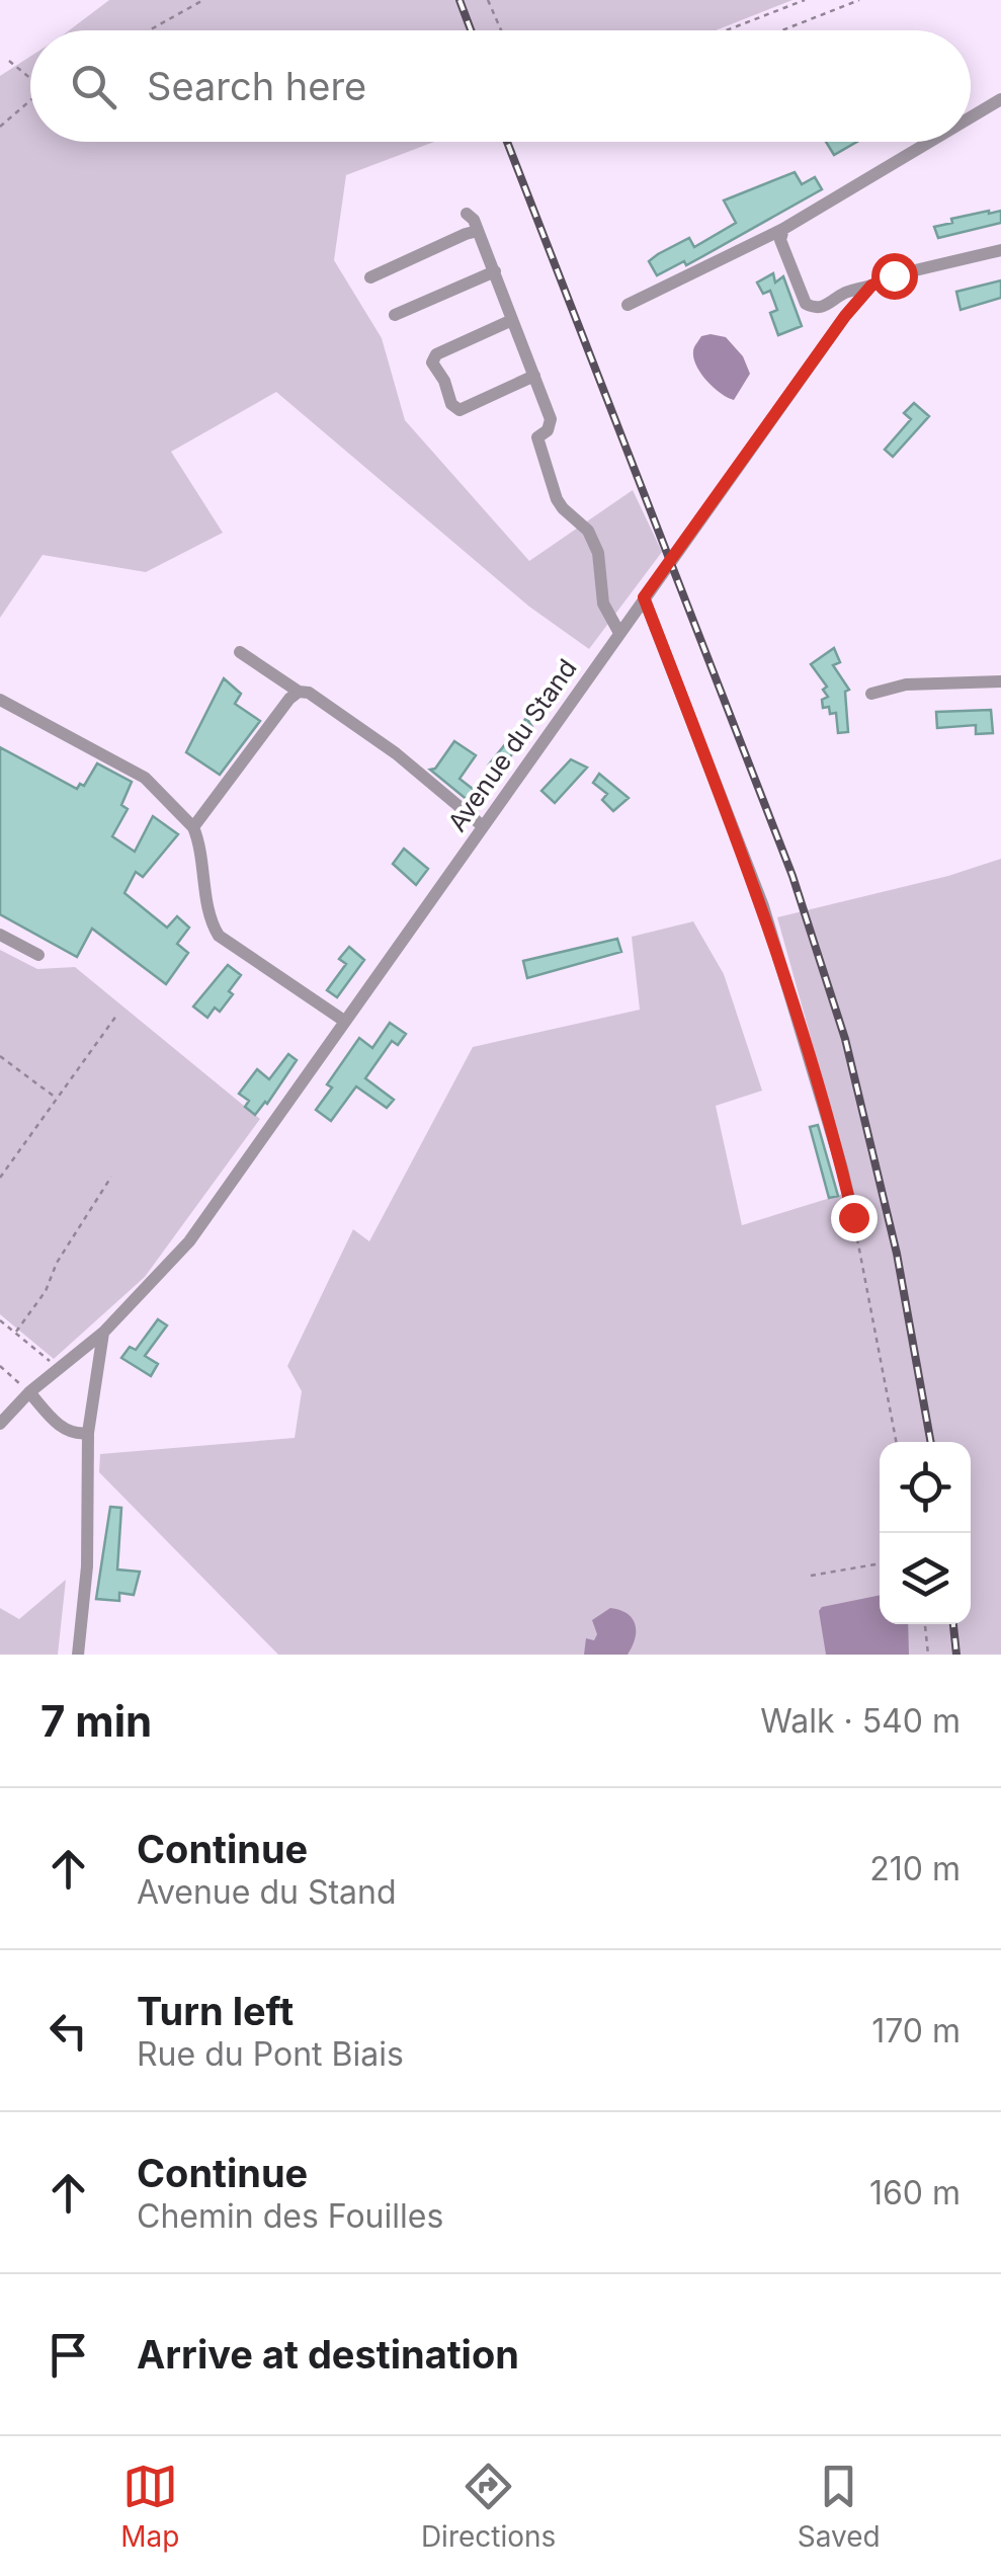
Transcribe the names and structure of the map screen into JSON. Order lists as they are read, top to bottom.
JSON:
{
  "streets": {
    "street": ["Avenue du Stand"]
  },
  "page": {
    "search": "Search here",
    "heading": ["7 min", "Walk · 540 m"],
    "list": [
      ["Continue", "Avenue du Stand", "210 m"],
      ["Turn left", "Rue du Pont Biais", "170 m"],
      ["Continue", "Chemin des Fouilles", "160 m"],
      "Arrive at destination"
    ],
    "nav": ["Map", "Directions", "Saved"]
  }
}
